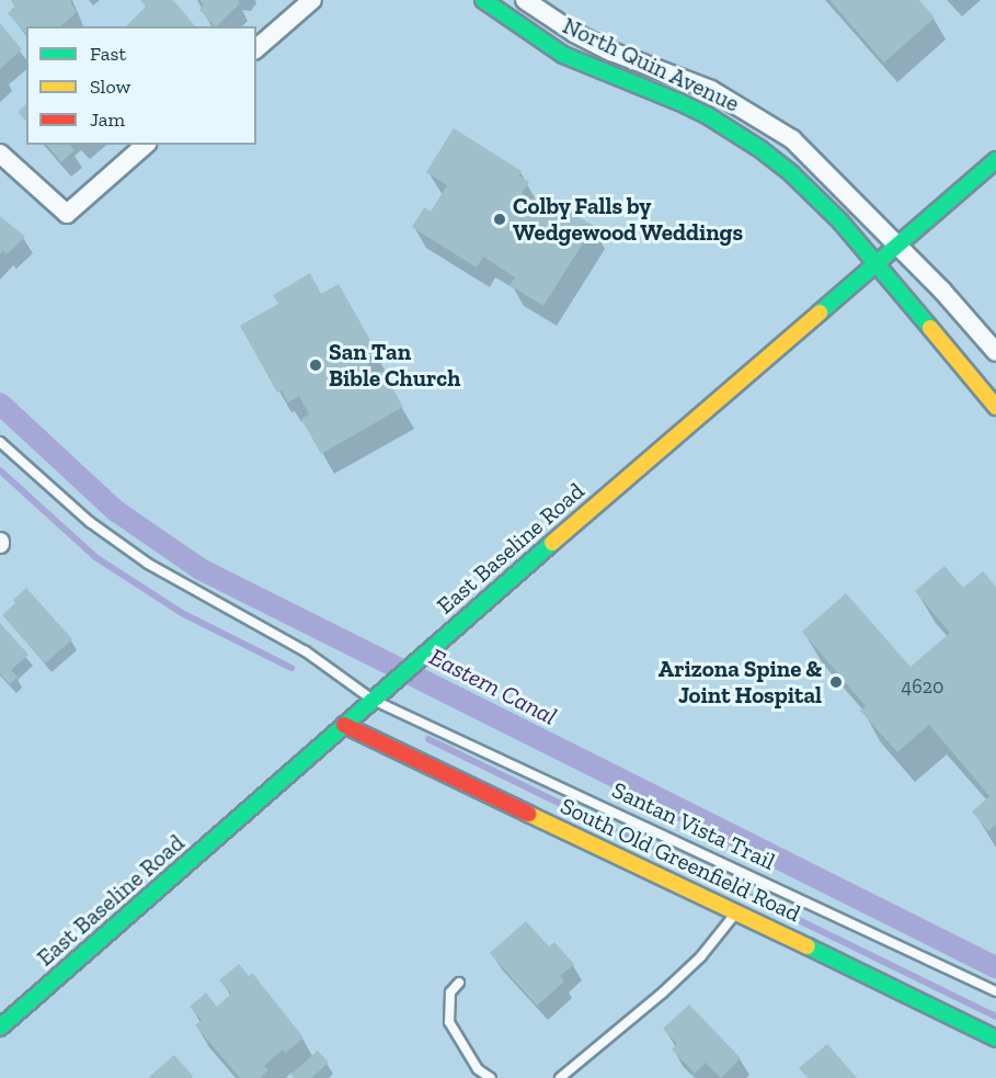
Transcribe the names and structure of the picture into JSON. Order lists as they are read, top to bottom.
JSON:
{
  "streets": {
    "street": ["North Quin Avenue", "East Baseline Road", "South Old Greenfield Road"],
    "lane": ["Santan Vista Trail"]
  },
  "crossings": [
    ["North Quin Avenue", "East Baseline Road"],
    ["East Baseline Road", "Santan Vista Trail"],
    ["East Baseline Road", "South Old Greenfield Road"]
  ],
  "water": ["Eastern Canal"],
  "places": ["Colby Falls by Wedgewood Weddings", "San Tan Bible Church", "Arizona Spine & Joint Hospital"],
  "house_numbers": ["4620"],
  "legend": ["Fast", "Slow", "Jam"]
}
